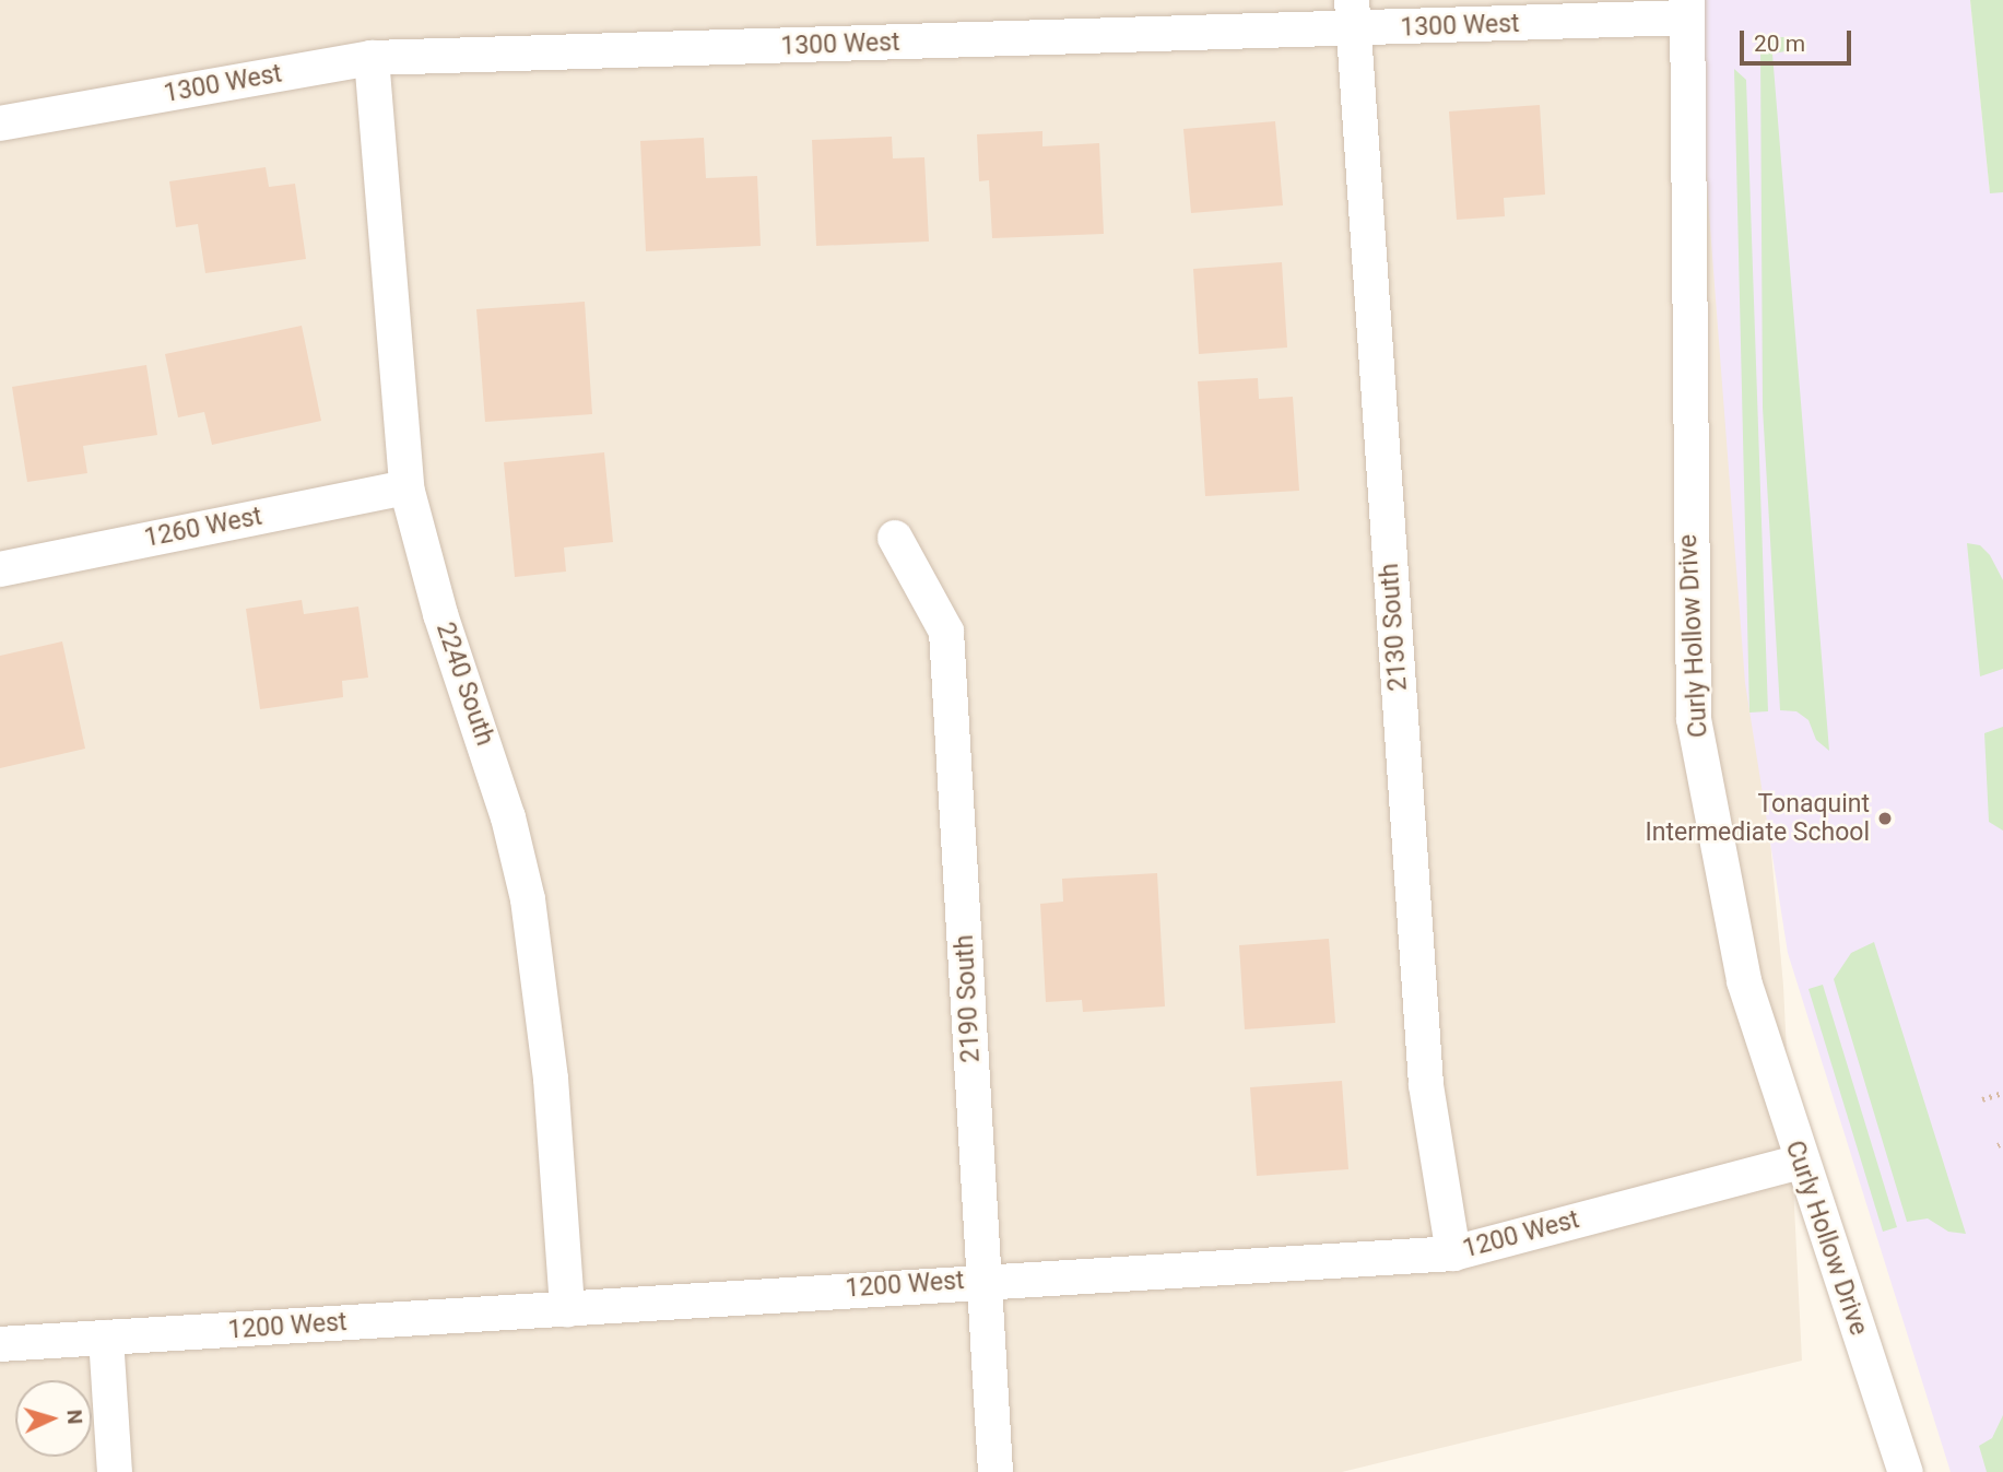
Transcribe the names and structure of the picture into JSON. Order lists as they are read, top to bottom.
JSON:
{
  "streets": {
    "street": [
      "1300 West",
      "1260 West",
      "2130 South",
      "Curly Hollow Drive",
      "2240 South",
      "2190 South",
      "1200 West"
    ]
  },
  "crossings": [
    ["1300 West", "2130 South"],
    ["1300 West", "Curly Hollow Drive"],
    ["1300 West", "2240 South"],
    ["1260 West", "2240 South"],
    ["2130 South", "1200 West"],
    ["Curly Hollow Drive", "1200 West"],
    ["2240 South", "1200 West"],
    ["2190 South", "1200 West"]
  ],
  "places": ["Tonaquint Intermediate School"],
  "scale_bar": "20 m",
  "north": "right"
}
